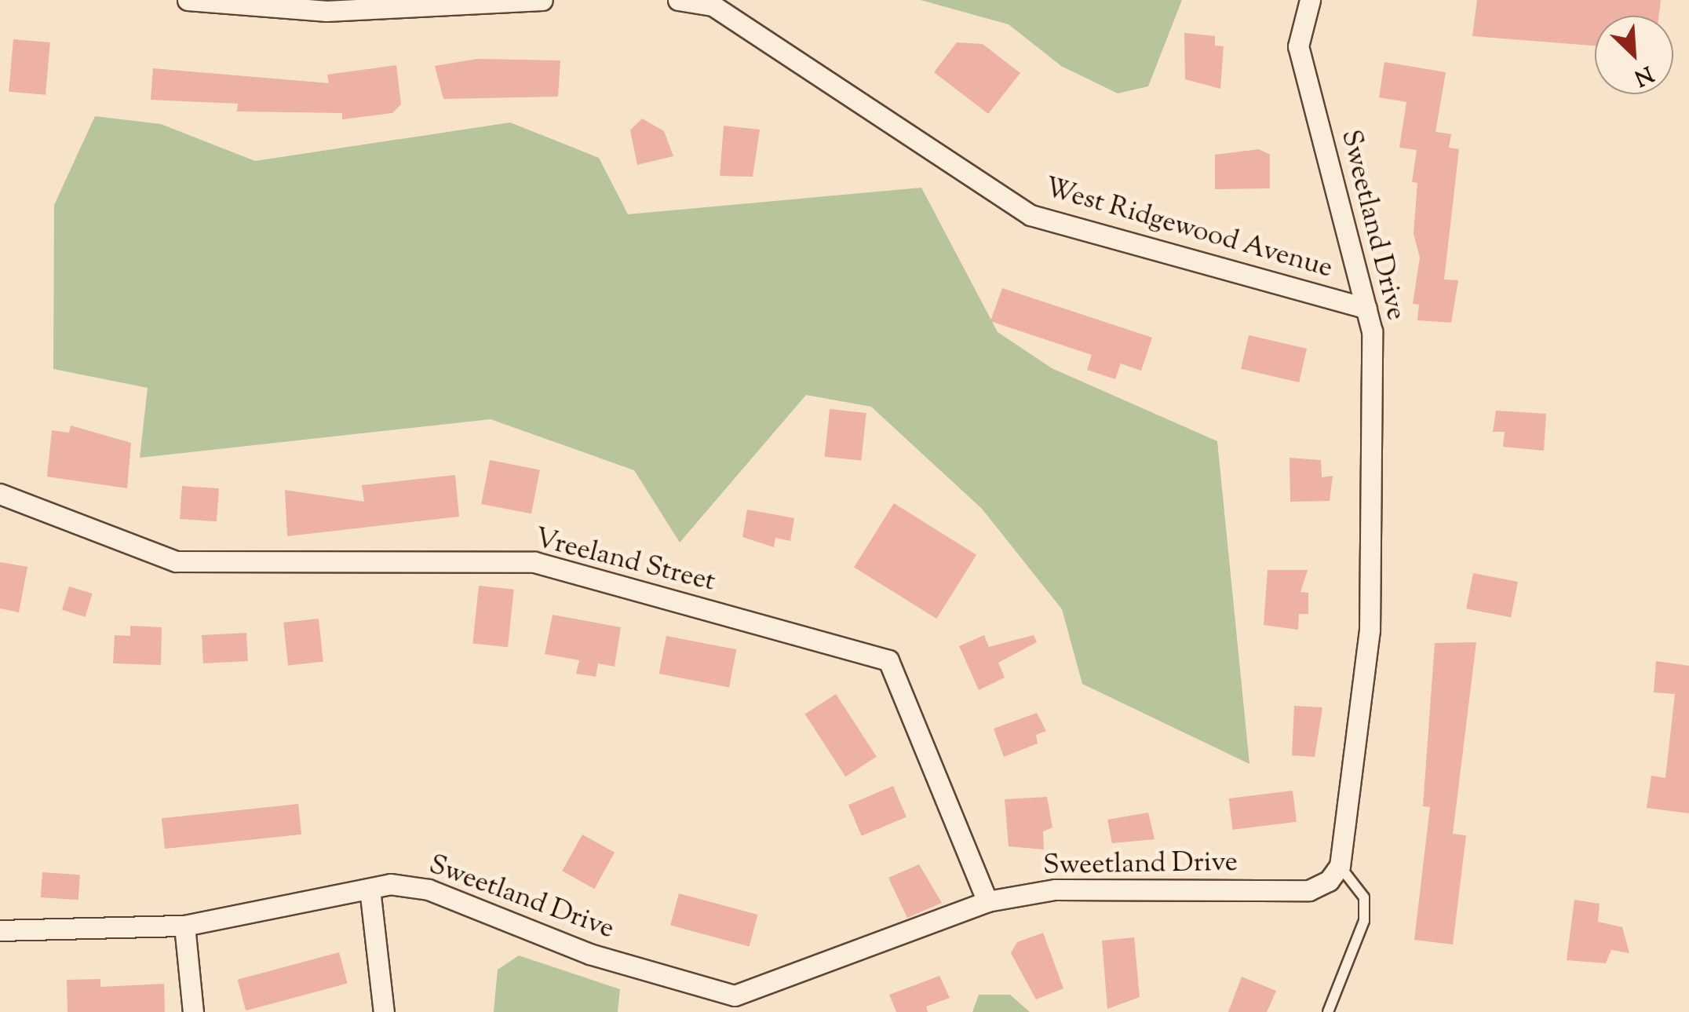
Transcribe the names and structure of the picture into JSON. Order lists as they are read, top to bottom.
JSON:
{
  "streets": {
    "street": ["Sweetland Drive", "West Ridgewood Avenue", "Vreeland Street"]
  },
  "crossings": [
    ["Sweetland Drive", "West Ridgewood Avenue"],
    ["Sweetland Drive", "Vreeland Street"]
  ],
  "north": "bottom right"
}
